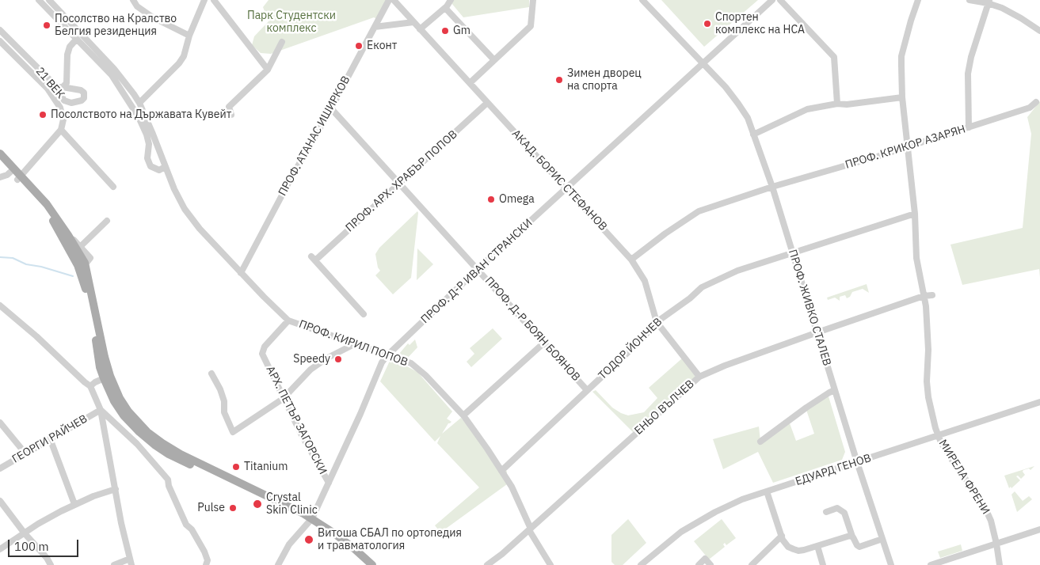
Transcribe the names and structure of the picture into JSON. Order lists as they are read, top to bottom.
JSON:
{
  "streets": {
    "street": [
      "21 ВЕК",
      "ПРОФ. АТАНАС ИШИРКОВ",
      "ПРОФ. КРИКОР АЗАРЯН",
      "АКАД. БОРИС СТЕФАНОВ",
      "ПРОФ. АРХ. ХРАБЪР ПОПОВ",
      "ПРОФ. Д-Р ИВАН СТРАНСКИ",
      "ПРОФ. ЖИВКО СТАЛЕВ",
      "ПРОФ. Д-Р БОЯН БОЯНОВ",
      "ПРОФ. КИРИЛ ПОПОВ",
      "ТОДОР ЙОНЧЕВ",
      "ЕНЬО ВЪЛЧЕВ",
      "АРХ. ПЕТЪР ЗАГОРСКИ",
      "ГЕОРГИ РАЙЧЕВ",
      "ЕДУАРД ГЕНОВ",
      "МИРЕЛА ФРЕНИ"
    ]
  },
  "crossings": [
    ["ПРОФ. АТАНАС ИШИРКОВ", "ПРОФ. Д-Р БОЯН БОЯНОВ"],
    ["ПРОФ. АТАНАС ИШИРКОВ", "ПРОФ. КИРИЛ ПОПОВ"],
    ["ПРОФ. КРИКОР АЗАРЯН", "АКАД. БОРИС СТЕФАНОВ"],
    ["ПРОФ. КРИКОР АЗАРЯН", "ПРОФ. ЖИВКО СТАЛЕВ"],
    ["АКАД. БОРИС СТЕФАНОВ", "ПРОФ. АРХ. ХРАБЪР ПОПОВ"],
    ["АКАД. БОРИС СТЕФАНОВ", "ПРОФ. Д-Р ИВАН СТРАНСКИ"],
    ["АКАД. БОРИС СТЕФАНОВ", "ТОДОР ЙОНЧЕВ"],
    ["АКАД. БОРИС СТЕФАНОВ", "ЕНЬО ВЪЛЧЕВ"],
    ["ПРОФ. АРХ. ХРАБЪР ПОПОВ", "ПРОФ. Д-Р БОЯН БОЯНОВ"],
    ["ПРОФ. Д-Р ИВАН СТРАНСКИ", "ПРОФ. ЖИВКО СТАЛЕВ"],
    ["ПРОФ. Д-Р ИВАН СТРАНСКИ", "ПРОФ. Д-Р БОЯН БОЯНОВ"],
    ["ПРОФ. Д-Р ИВАН СТРАНСКИ", "ПРОФ. КИРИЛ ПОПОВ"],
    ["ПРОФ. Д-Р ИВАН СТРАНСКИ", "АРХ. ПЕТЪР ЗАГОРСКИ"],
    ["ПРОФ. ЖИВКО СТАЛЕВ", "ТОДОР ЙОНЧЕВ"],
    ["ПРОФ. ЖИВКО СТАЛЕВ", "ЕНЬО ВЪЛЧЕВ"],
    ["ПРОФ. ЖИВКО СТАЛЕВ", "ЕДУАРД ГЕНОВ"],
    ["ПРОФ. Д-Р БОЯН БОЯНОВ", "ТОДОР ЙОНЧЕВ"],
    ["ПРОФ. КИРИЛ ПОПОВ", "ТОДОР ЙОНЧЕВ"],
    ["ПРОФ. КИРИЛ ПОПОВ", "ЕНЬО ВЪЛЧЕВ"],
    ["ПРОФ. КИРИЛ ПОПОВ", "АРХ. ПЕТЪР ЗАГОРСКИ"],
    ["ТОДОР ЙОНЧЕВ", "МИРЕЛА ФРЕНИ"],
    ["ЕНЬО ВЪЛЧЕВ", "МИРЕЛА ФРЕНИ"],
    ["ЕДУАРД ГЕНОВ", "МИРЕЛА ФРЕНИ"]
  ],
  "parks": ["Парк Студентски комплекс"],
  "places": [
    "Спортен комплекс на НСА",
    "Посолство на Кралство Белгия резиденция",
    "Gm",
    "Еконт",
    "Зимен дворец на спорта",
    "Посолството на Държавата Кувейт",
    "Omega",
    "Speedy",
    "Titanium",
    "Crystal Skin Clinic",
    "Pulse",
    "Витоша СБАЛ по ортопедия и травматология"
  ],
  "scale_bar": "100 m"
}
